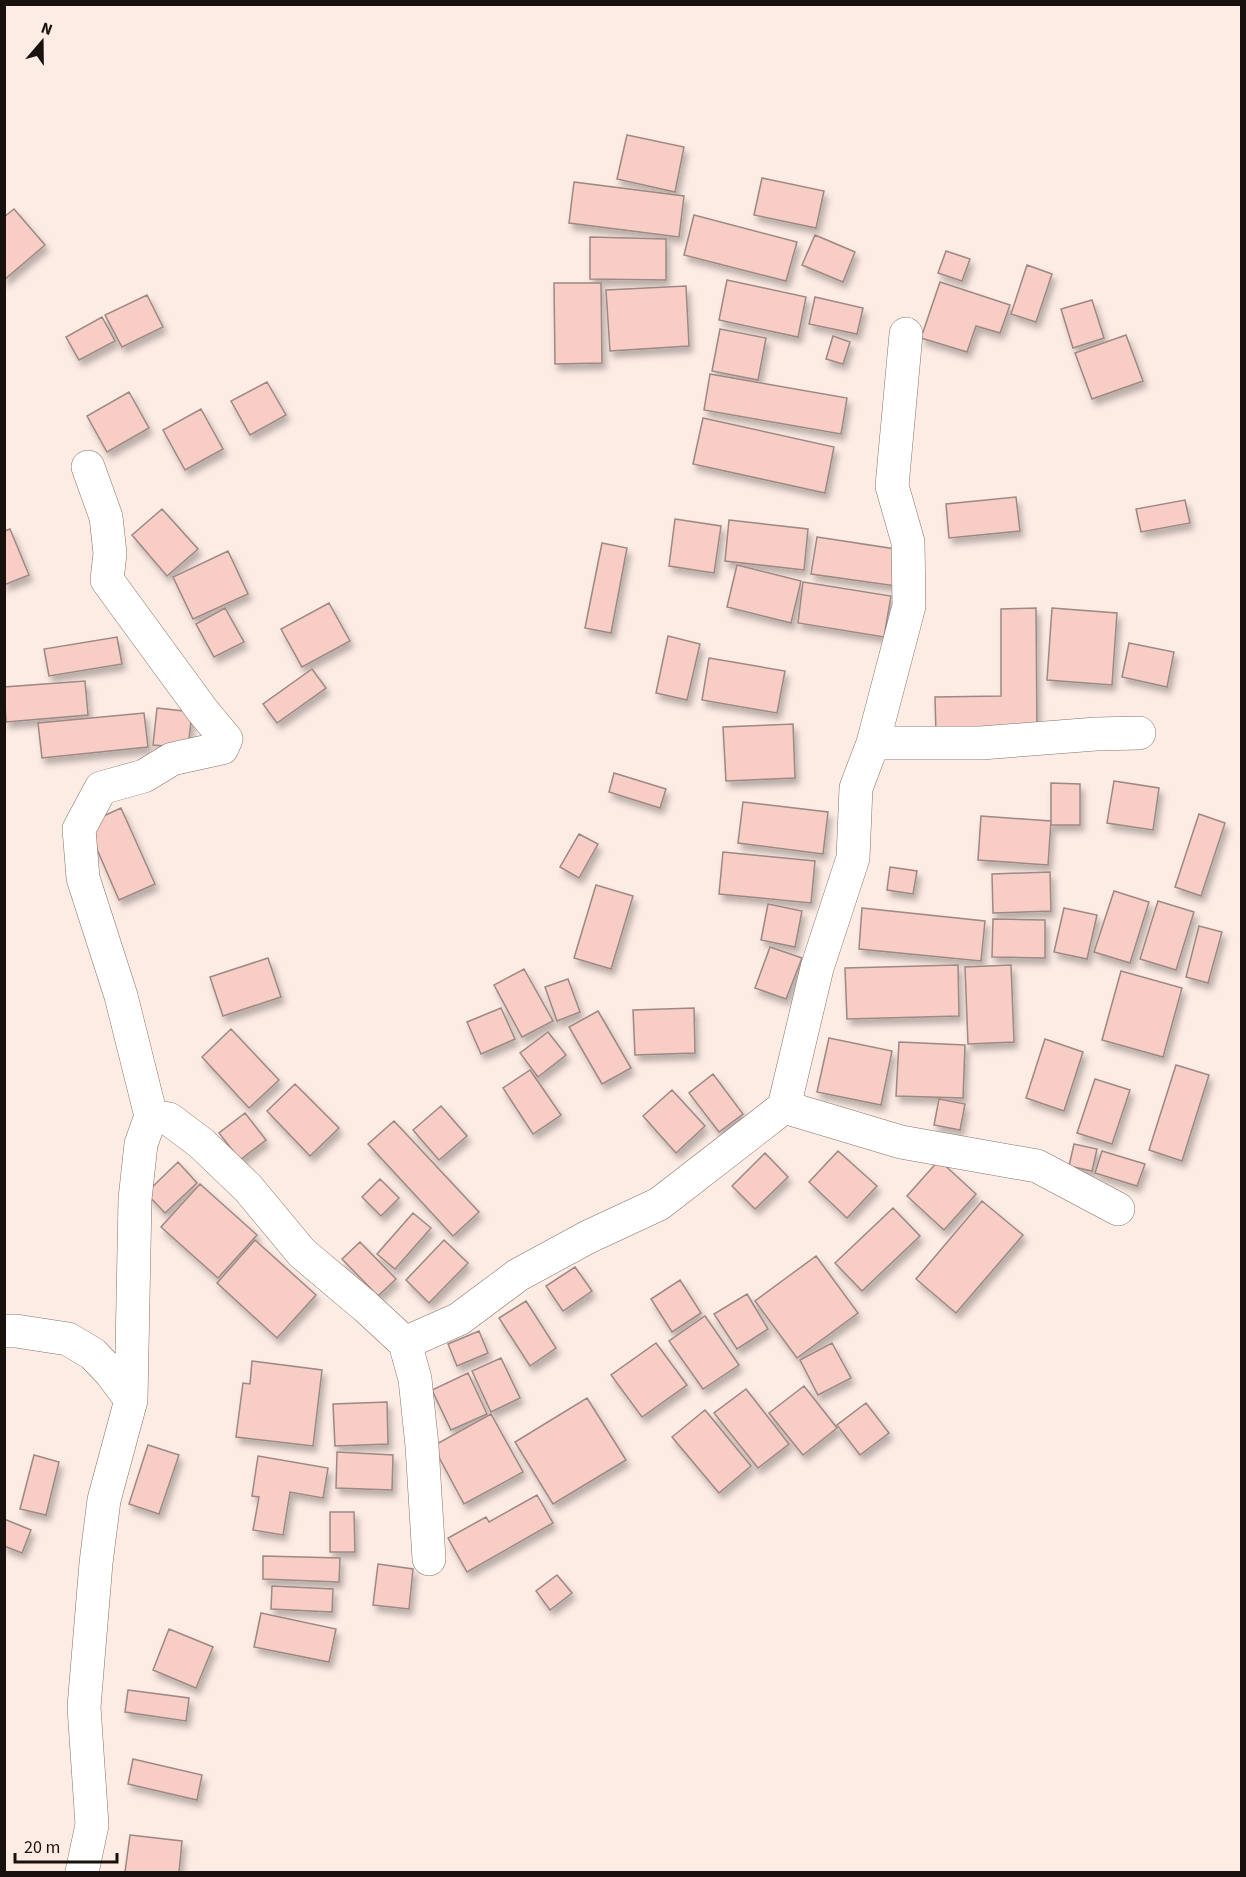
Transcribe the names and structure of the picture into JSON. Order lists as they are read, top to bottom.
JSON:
{
  "scale_bar": "20 m",
  "north": "top"
}
